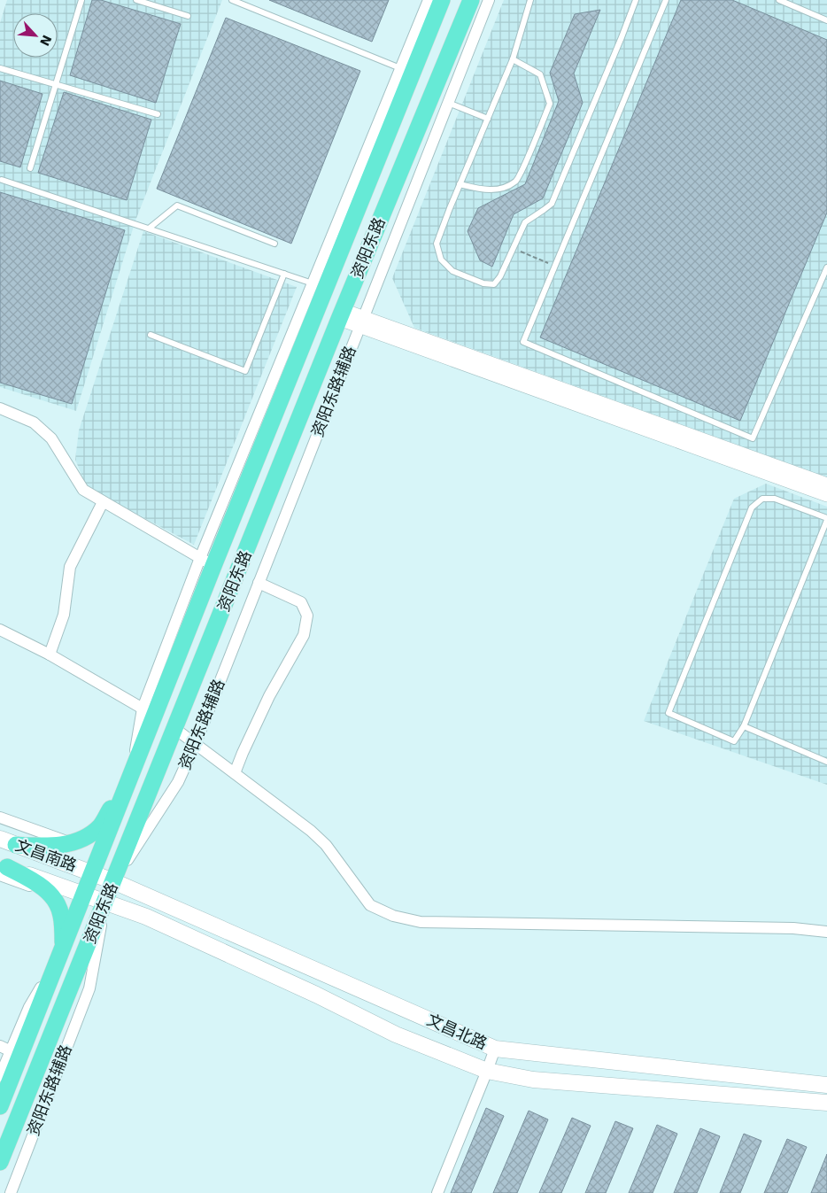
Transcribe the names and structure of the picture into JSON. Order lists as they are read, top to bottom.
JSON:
{
  "streets": {
    "main road": ["资阳东路", "文昌南路", "文昌北路"],
    "street": ["资阳东路辅路"]
  },
  "crossings": [
    ["资阳东路", "资阳东路辅路"],
    ["资阳东路", "文昌南路"],
    ["资阳东路", "文昌北路"],
    ["资阳东路辅路", "文昌南路"],
    ["资阳东路辅路", "文昌北路"],
    ["文昌南路", "文昌北路"]
  ],
  "north": "bottom right"
}
